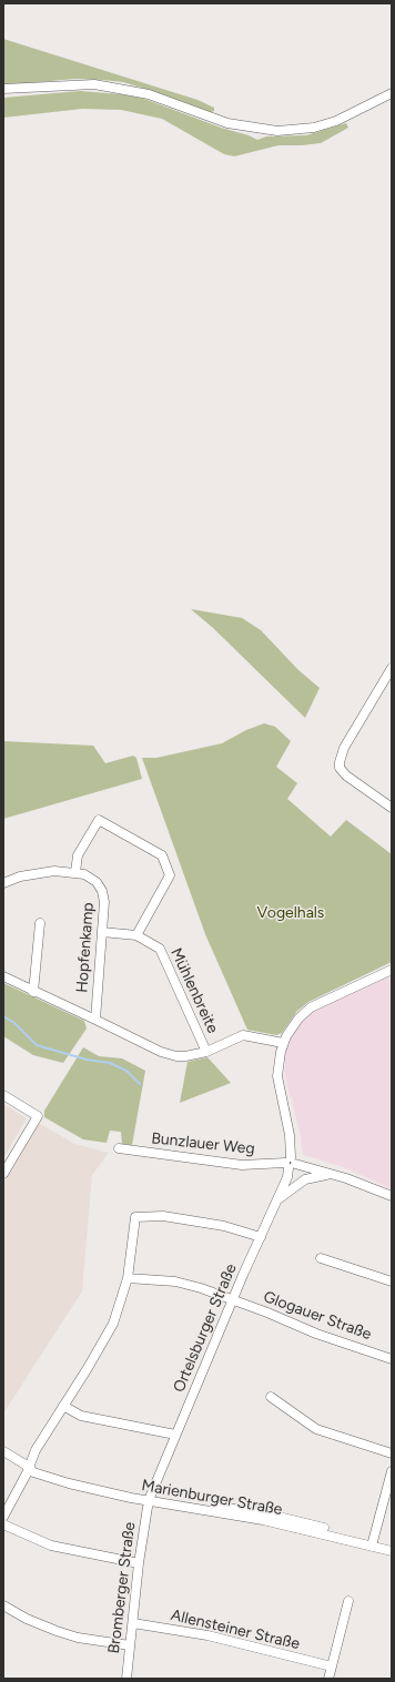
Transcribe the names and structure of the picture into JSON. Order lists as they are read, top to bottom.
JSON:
{
  "streets": {
    "street": [
      "Hopfenkamp",
      "Mühlenbreite",
      "Bunzlauer Weg",
      "Glogauer Straße",
      "Ortelsburger Straße",
      "Marienburger Straße",
      "Bromberger Straße",
      "Allensteiner Straße"
    ]
  },
  "crossings": [
    ["Hopfenkamp", "Mühlenbreite"],
    ["Bunzlauer Weg", "Ortelsburger Straße"],
    ["Glogauer Straße", "Ortelsburger Straße"],
    ["Ortelsburger Straße", "Marienburger Straße"],
    ["Ortelsburger Straße", "Bromberger Straße"],
    ["Marienburger Straße", "Bromberger Straße"],
    ["Bromberger Straße", "Allensteiner Straße"]
  ],
  "parks": ["Vogelhals"]
}
